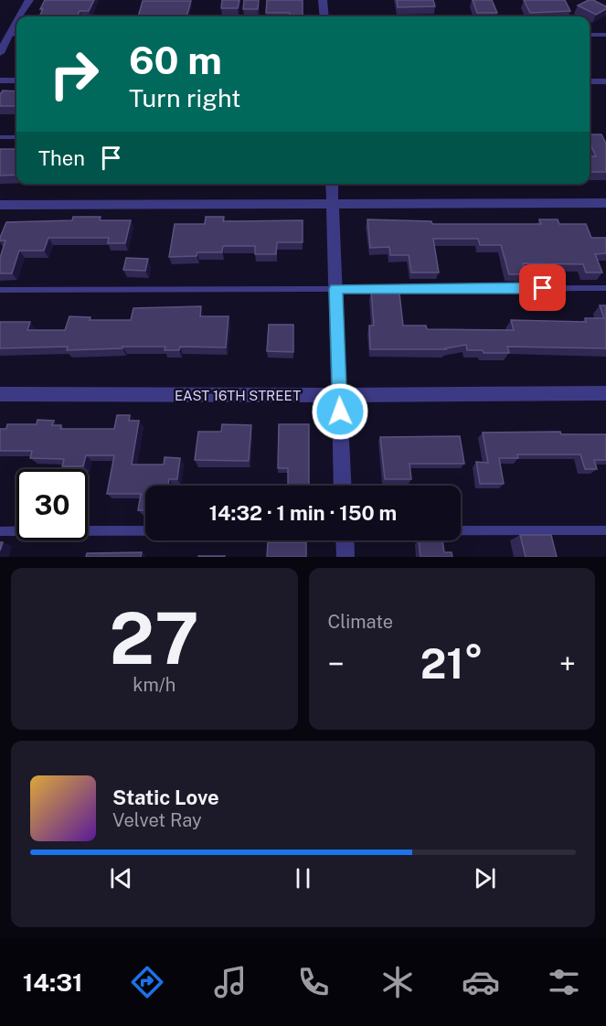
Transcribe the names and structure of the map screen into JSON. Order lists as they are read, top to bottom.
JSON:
{
  "streets": {
    "street": ["EAST 16TH STREET"]
  },
  "page": {
    "turn": ["60 m", "Turn right"],
    "then": "Then",
    "limit": "30",
    "trip": "14:32 · 1 min · 150 m",
    "tile": [
      ["27", "km/h"],
      "Climate"
    ],
    "heat": ["−", "21°", "+"],
    "song": ["Static Love", "Velvet Ray"],
    "tabs": "14:31"
  }
}
